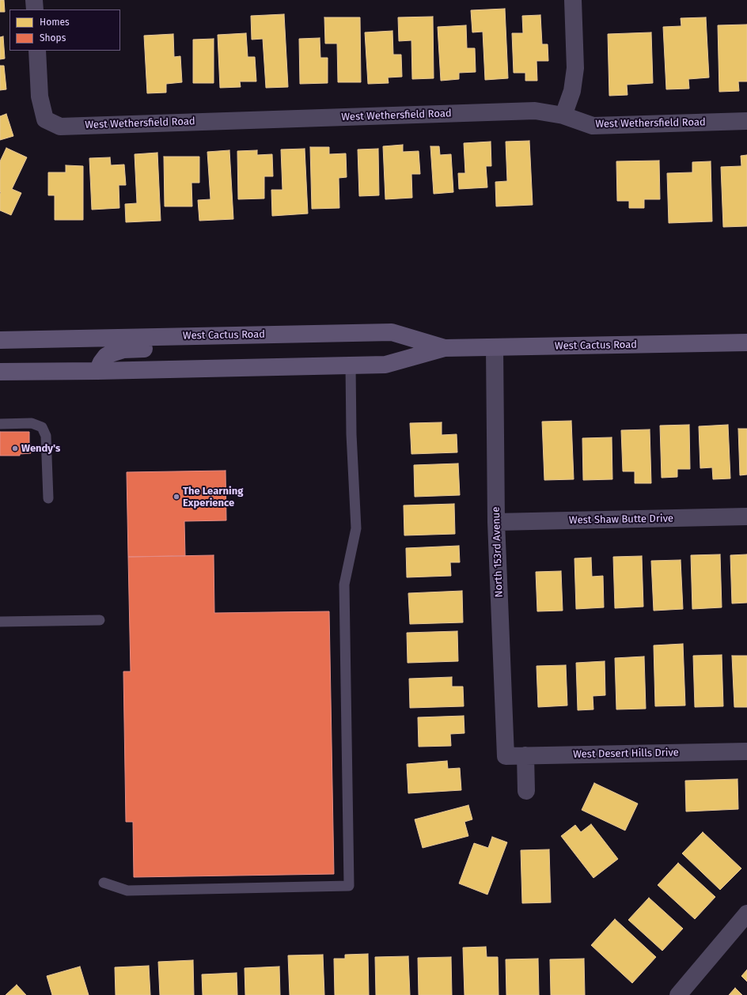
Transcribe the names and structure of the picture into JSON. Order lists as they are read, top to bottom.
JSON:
{
  "streets": {
    "main road": ["West Cactus Road"],
    "street": [
      "West Wethersfield Road",
      "West Shaw Butte Drive",
      "North 153rd Avenue",
      "West Desert Hills Drive"
    ]
  },
  "crossings": [
    ["West Cactus Road", "North 153rd Avenue"],
    ["West Shaw Butte Drive", "North 153rd Avenue"],
    ["North 153rd Avenue", "West Desert Hills Drive"]
  ],
  "places": ["Wendy's", "The Learning Experience"],
  "legend": ["Homes", "Shops"]
}
